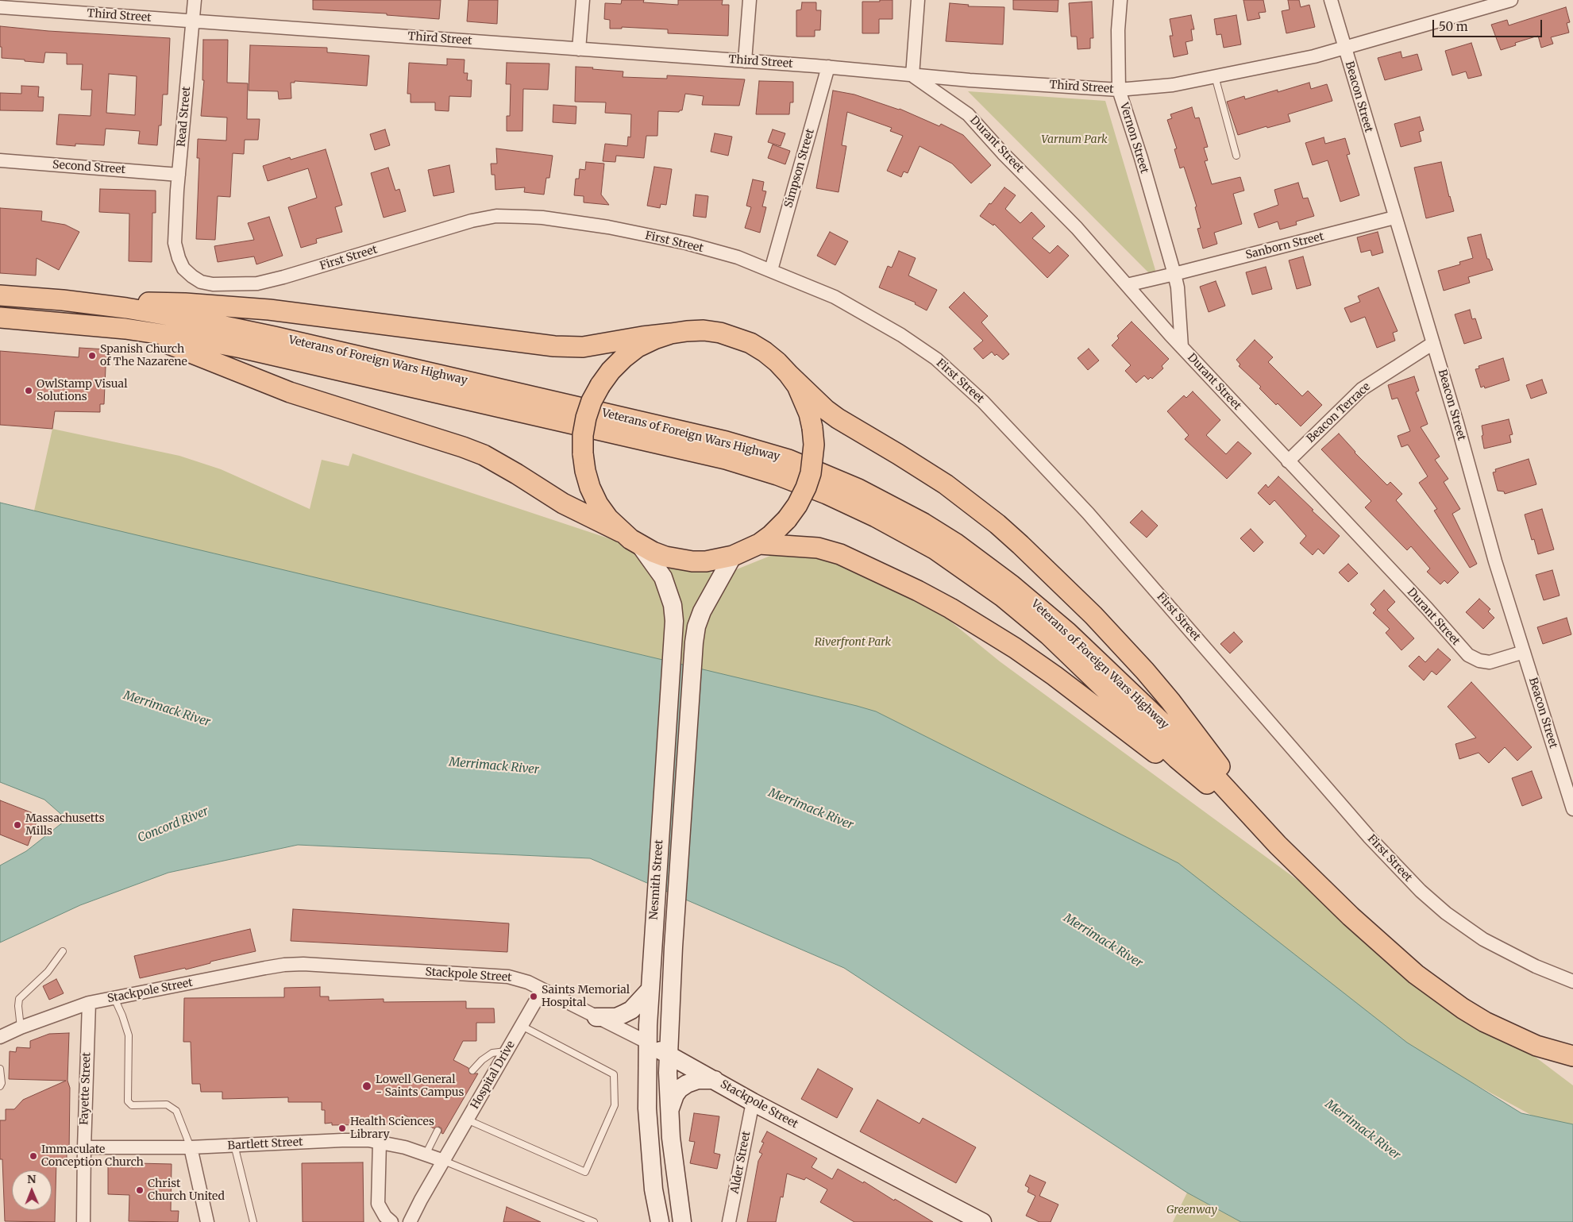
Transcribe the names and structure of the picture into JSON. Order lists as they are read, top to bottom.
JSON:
{
  "streets": {
    "main road": ["Veterans of Foreign Wars Highway", "Nesmith Street", "Stackpole Street"],
    "street": [
      "Third Street",
      "Beacon Street",
      "Read Street",
      "Vernon Street",
      "Durant Street",
      "Second Street",
      "Simpson Street",
      "First Street",
      "Sanborn Street",
      "Beacon Terrace",
      "Hospital Drive",
      "Fayette Street",
      "Bartlett Street",
      "Alder Street"
    ]
  },
  "crossings": [
    ["Third Street", "Beacon Street"],
    ["Third Street", "Read Street"],
    ["Third Street", "Vernon Street"],
    ["Third Street", "Durant Street"],
    ["Third Street", "Simpson Street"],
    ["Beacon Street", "Durant Street"],
    ["Beacon Street", "Sanborn Street"],
    ["Beacon Street", "Beacon Terrace"],
    ["Read Street", "Second Street"],
    ["Read Street", "First Street"],
    ["Vernon Street", "Durant Street"],
    ["Vernon Street", "Sanborn Street"],
    ["Durant Street", "Beacon Terrace"],
    ["Simpson Street", "First Street"],
    ["Nesmith Street", "Stackpole Street"],
    ["Stackpole Street", "Hospital Drive"],
    ["Stackpole Street", "Fayette Street"],
    ["Stackpole Street", "Alder Street"],
    ["Hospital Drive", "Bartlett Street"],
    ["Fayette Street", "Bartlett Street"]
  ],
  "water": ["Merrimack River", "Concord River"],
  "parks": ["Varnum Park", "Riverfront Park", "Greenway"],
  "places": [
    "Spanish Church of The Nazarene",
    "OwlStamp Visual Solutions",
    "Massachusetts Mills",
    "Saints Memorial Hospital",
    "Lowell General - Saints Campus",
    "Health Sciences Library",
    "Immaculate Conception Church",
    "Christ Church United"
  ],
  "scale_bar": "50 m",
  "north": "top"
}
